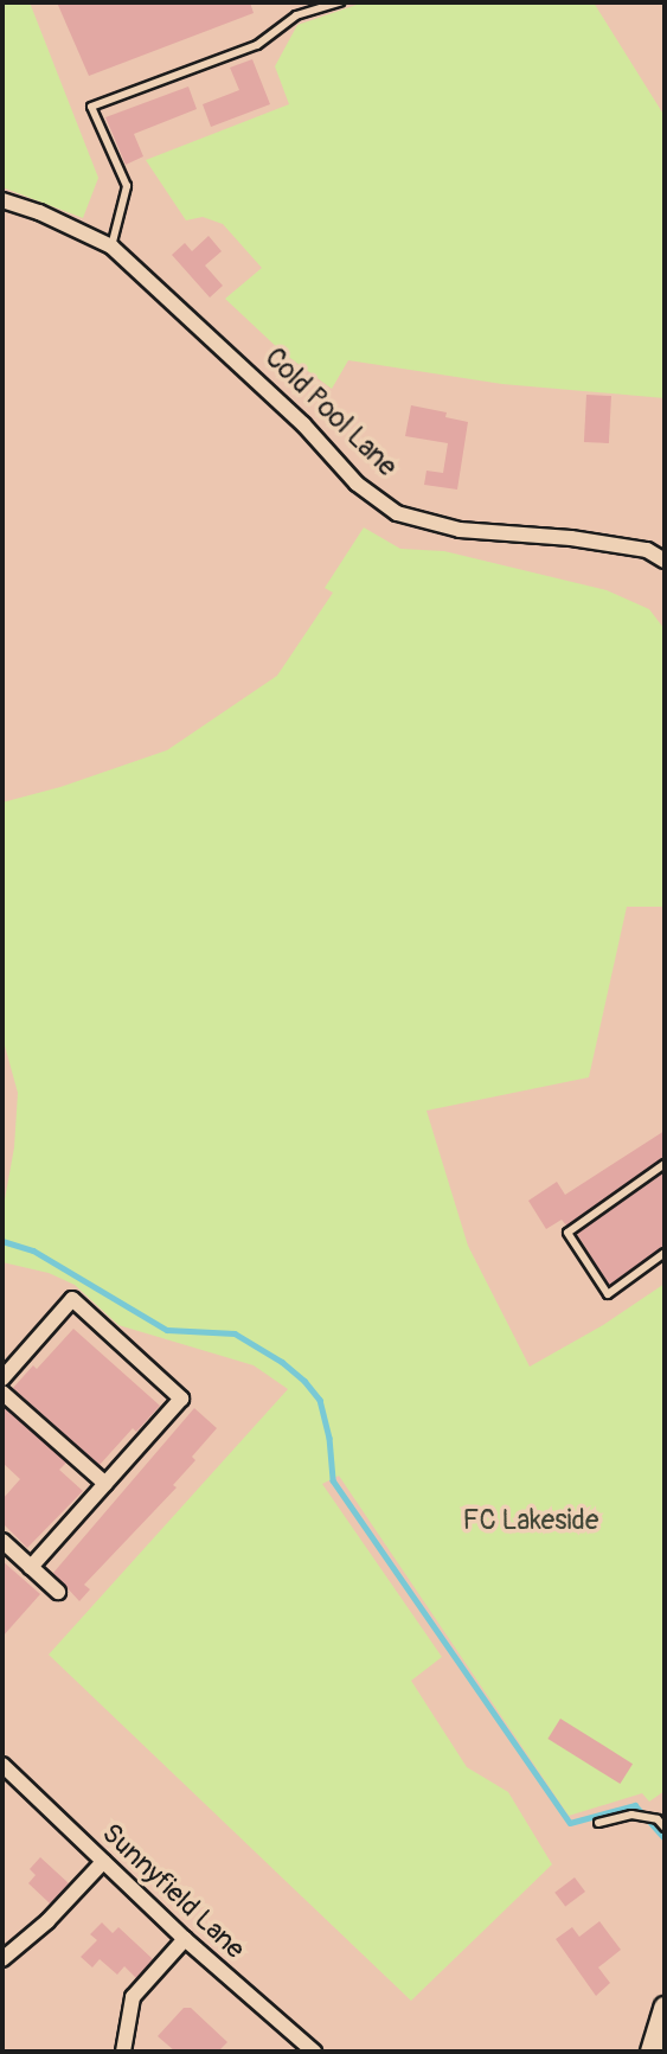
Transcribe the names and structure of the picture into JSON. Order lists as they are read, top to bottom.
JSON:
{
  "streets": {
    "street": ["Cold Pool Lane", "Sunnyfield Lane"]
  },
  "parks": ["FC Lakeside"]
}
